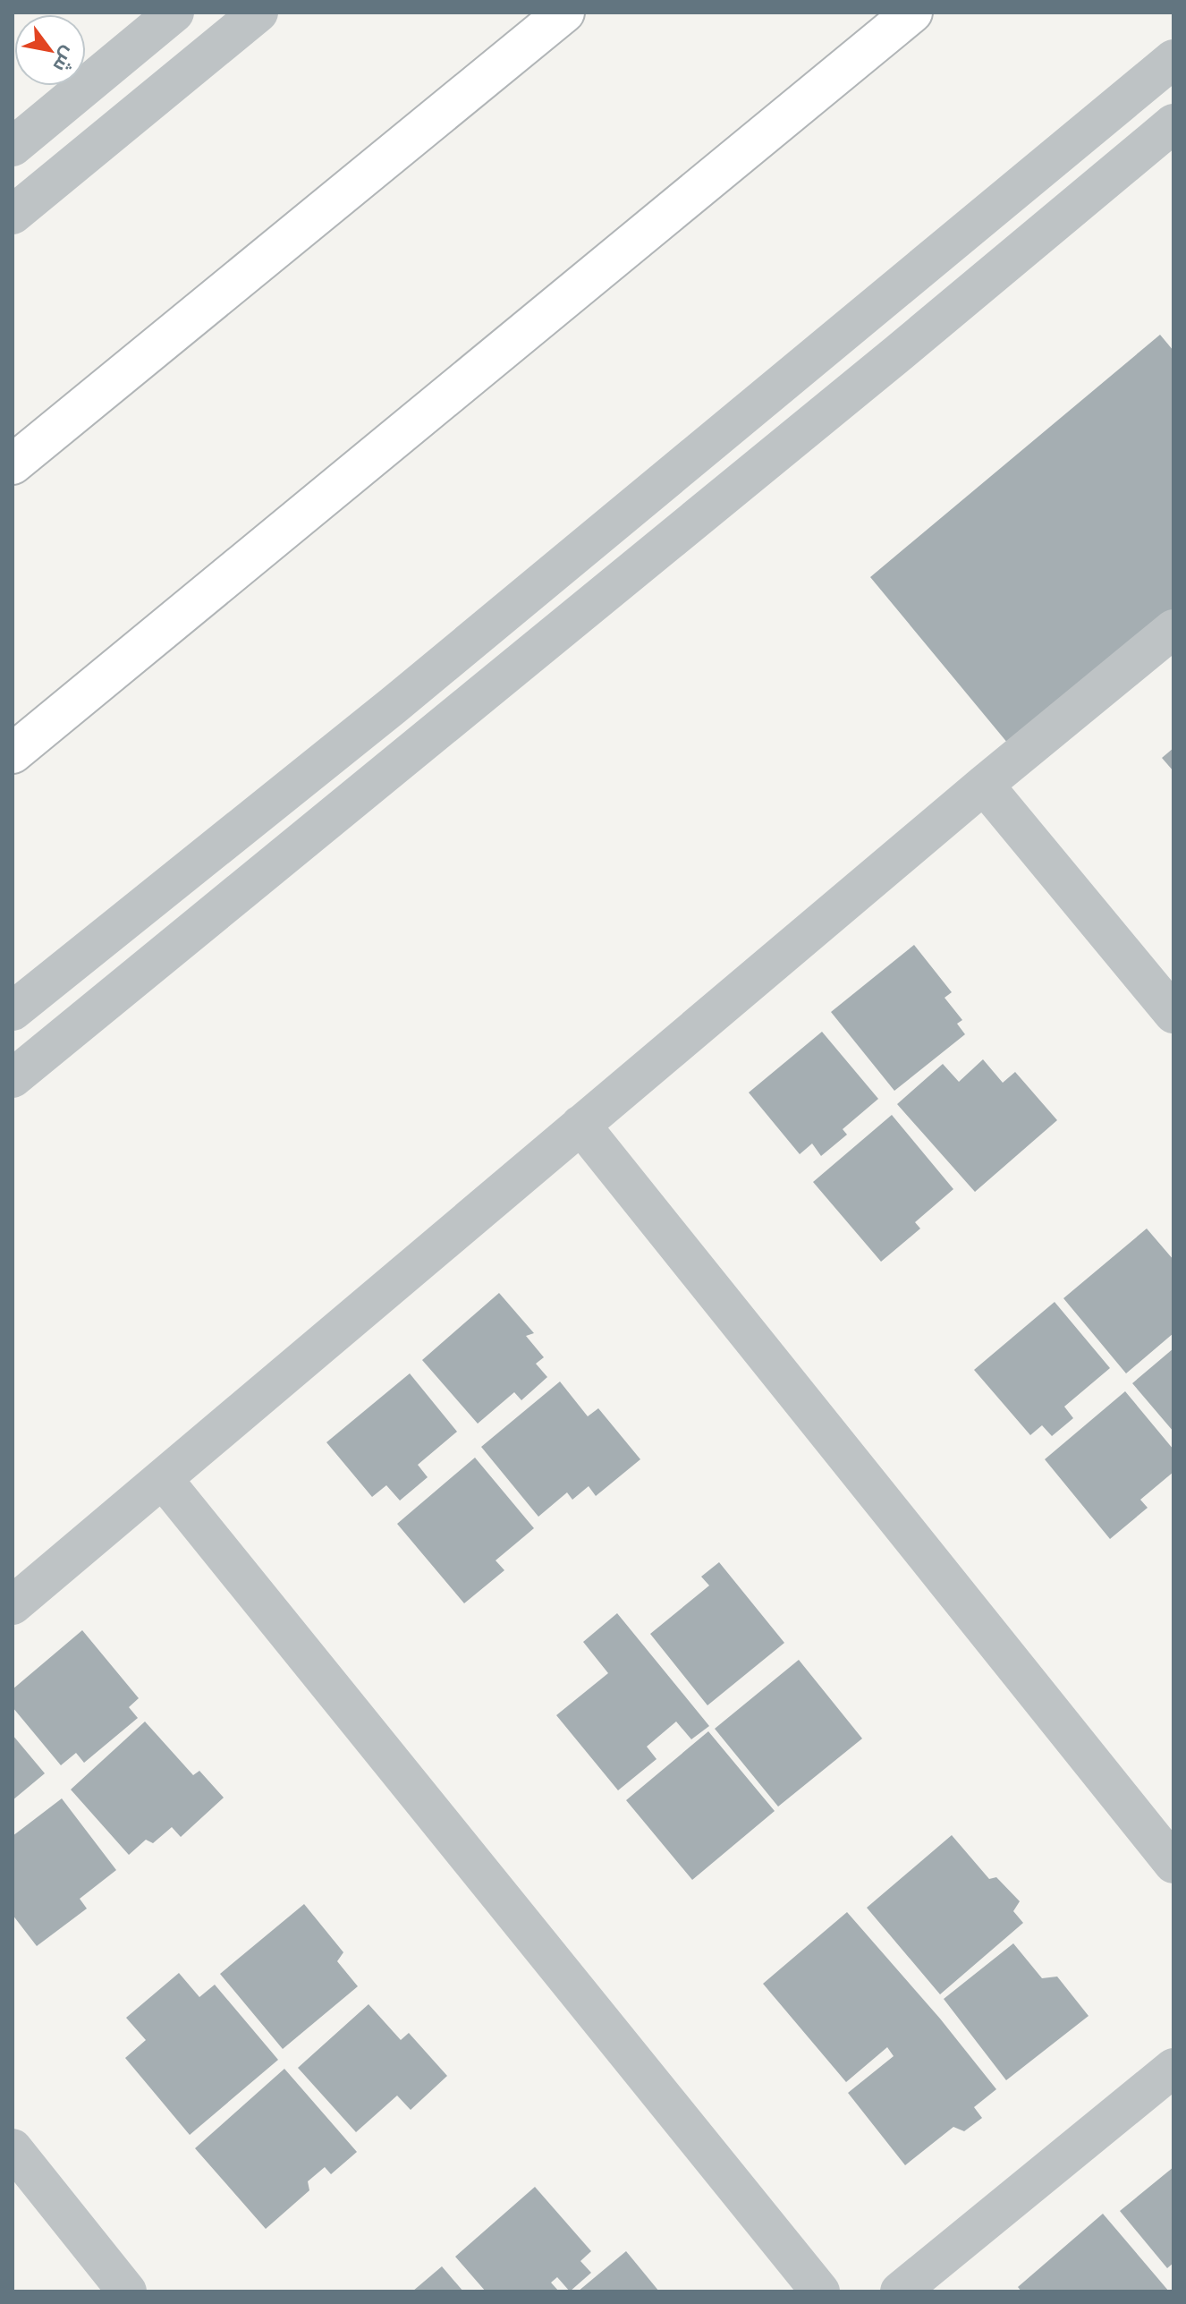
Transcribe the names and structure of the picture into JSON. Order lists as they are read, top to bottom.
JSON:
{
  "north": "bottom right"
}
